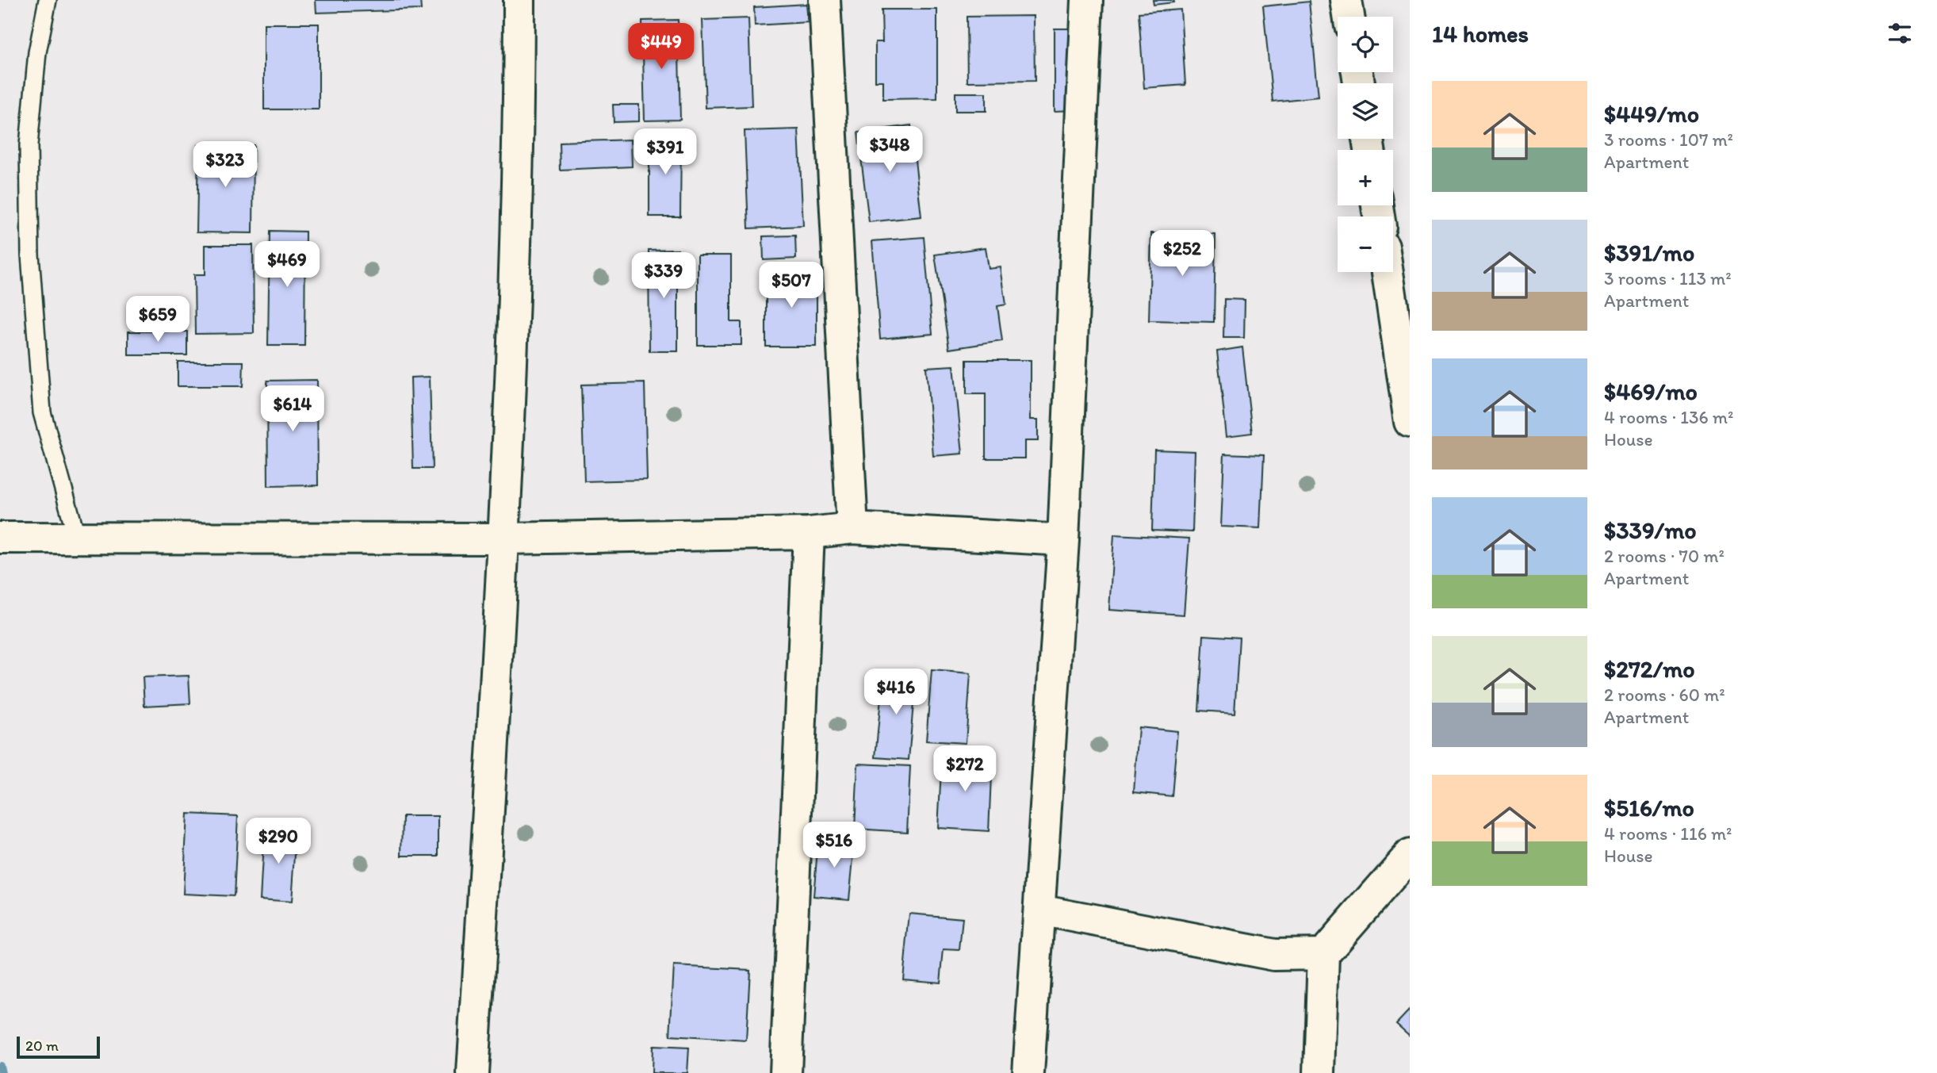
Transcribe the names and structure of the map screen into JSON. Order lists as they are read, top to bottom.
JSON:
{
  "scale_bar": "20 m",
  "page": {
    "heading": "14 homes",
    "map_buttons": ["+", "−"],
    "price": [
      "$449",
      "$348",
      "$391",
      "$323",
      "$252",
      "$469",
      "$339",
      "$507",
      "$659",
      "$614",
      "$416",
      "$272",
      "$290",
      "$516"
    ],
    "list": [
      {
        "name": "$449/mo",
        "note": "3 rooms · 107 m² · Apartment"
      },
      {
        "name": "$391/mo",
        "note": "3 rooms · 113 m² · Apartment"
      },
      {
        "name": "$469/mo",
        "note": "4 rooms · 136 m² · House"
      },
      {
        "name": "$339/mo",
        "note": "2 rooms · 70 m² · Apartment"
      },
      {
        "name": "$272/mo",
        "note": "2 rooms · 60 m² · Apartment"
      },
      {
        "name": "$516/mo",
        "note": "4 rooms · 116 m² · House"
      }
    ],
    "scale": "20 m"
  }
}
